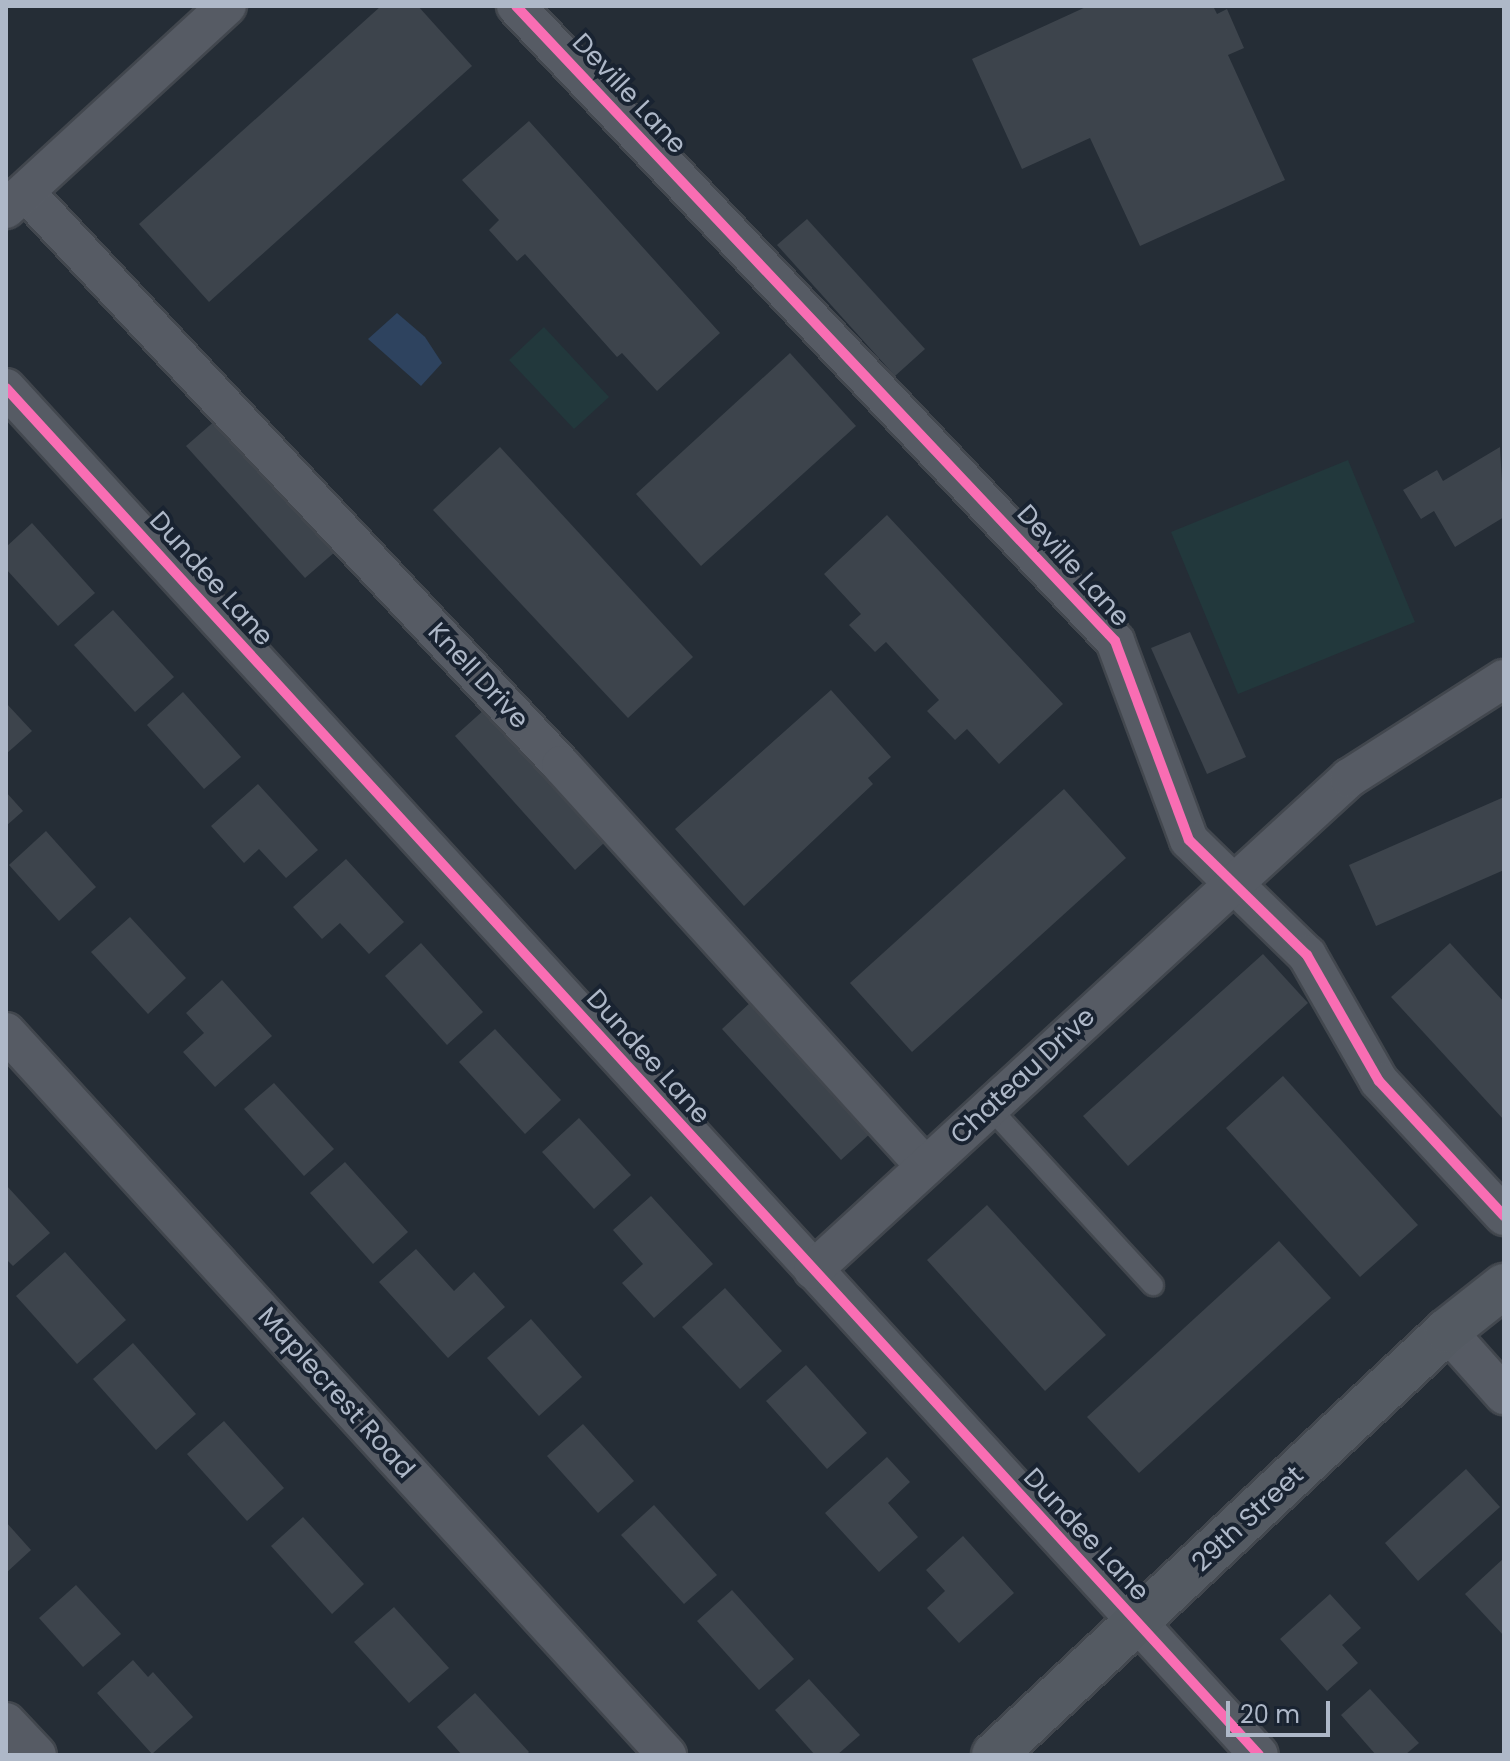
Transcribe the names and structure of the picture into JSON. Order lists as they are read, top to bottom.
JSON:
{
  "streets": {
    "street": [
      "Deville Lane",
      "Dundee Lane",
      "Knell Drive",
      "Chateau Drive",
      "Maplecrest Road",
      "29th Street"
    ]
  },
  "crossings": [
    ["Deville Lane", "Chateau Drive"],
    ["Dundee Lane", "Chateau Drive"],
    ["Dundee Lane", "29th Street"],
    ["Knell Drive", "Chateau Drive"]
  ],
  "scale_bar": "20 m"
}
